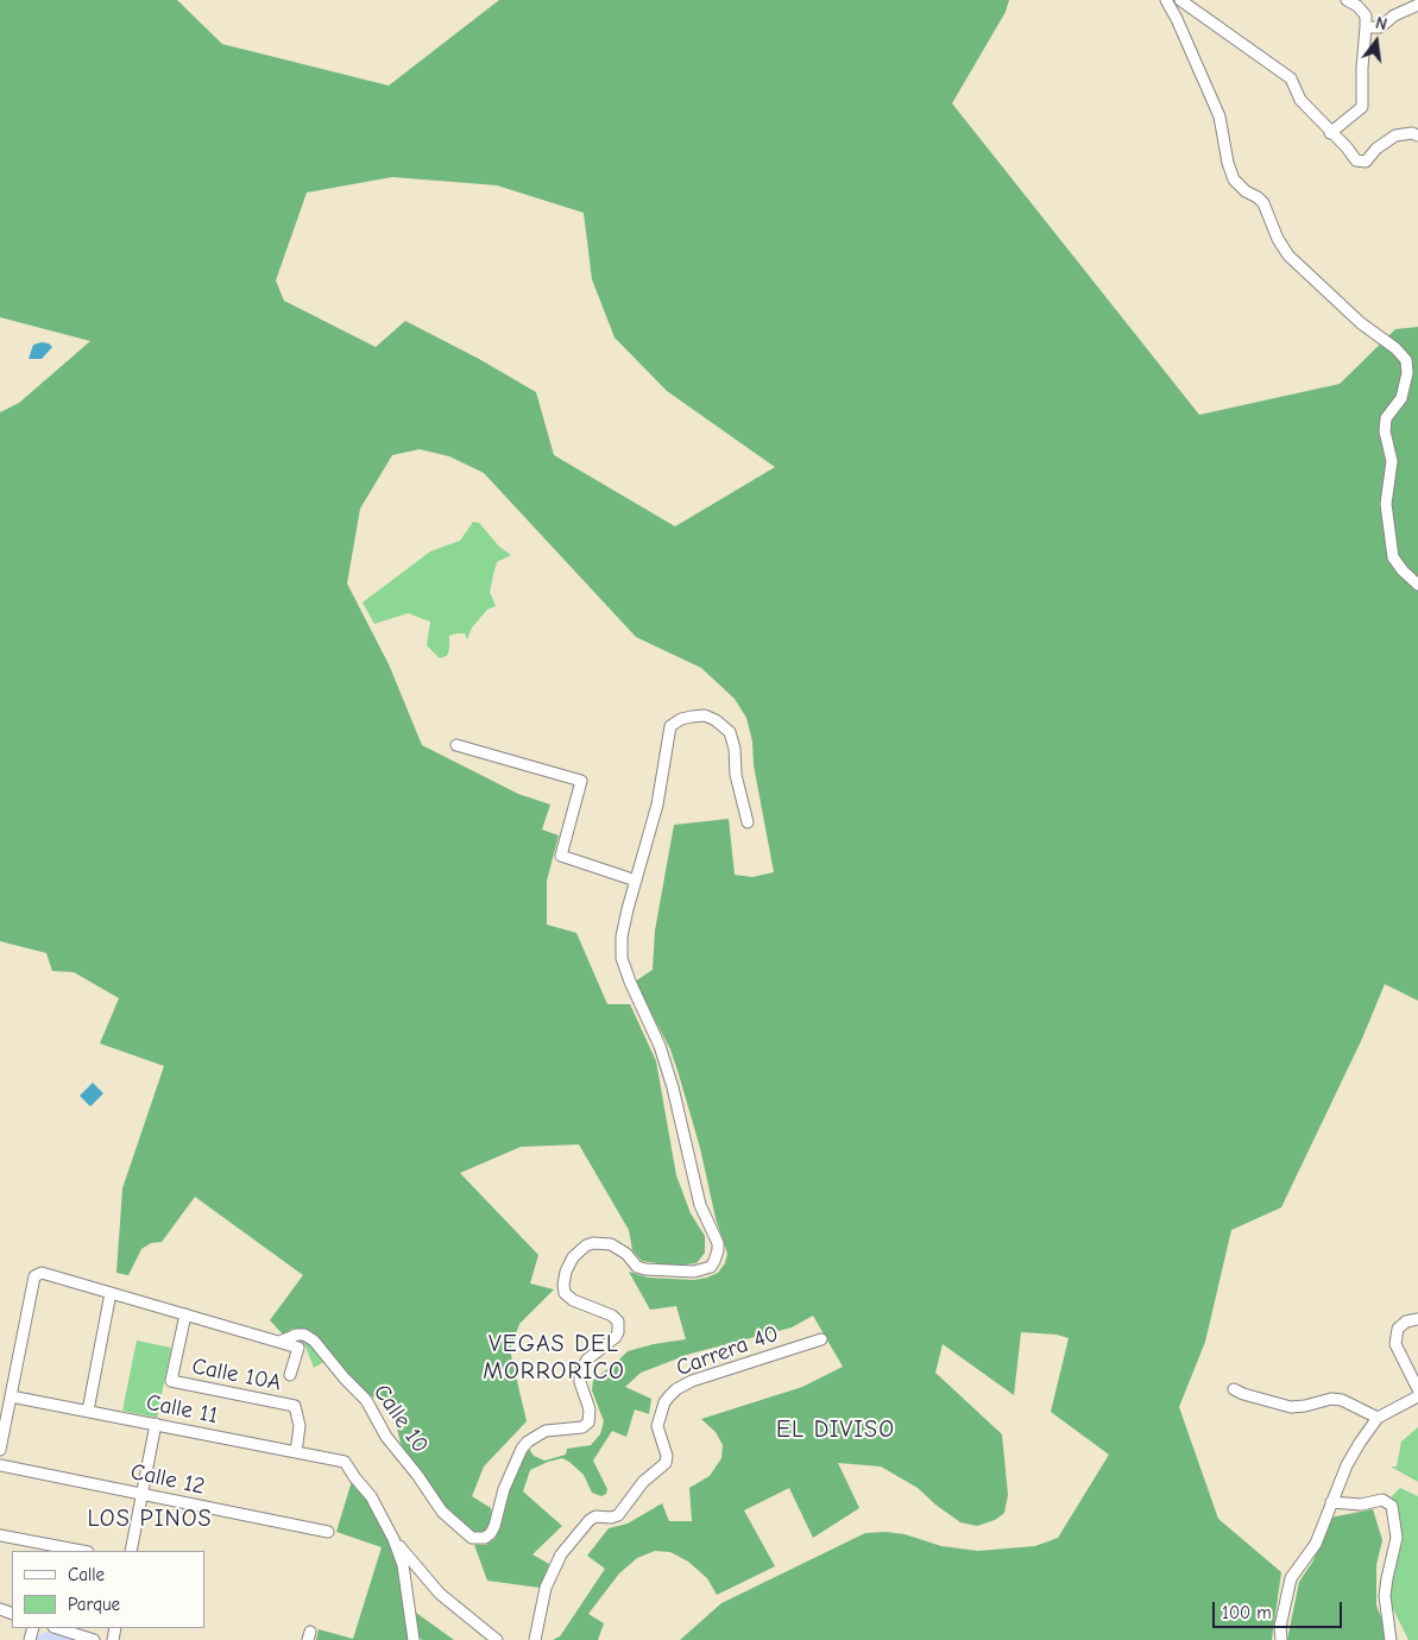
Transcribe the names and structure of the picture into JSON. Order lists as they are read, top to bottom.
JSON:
{
  "streets": {
    "street": [
      "Carrera 40",
      "Calle 10A",
      "Calle 11",
      "Calle 10",
      "Calle 12"
    ]
  },
  "crossings": [
    ["Calle 10A", "Calle 11"],
    ["Calle 10A", "Calle 10"],
    ["Calle 11", "Calle 10"]
  ],
  "districts": ["VEGAS DEL MORRORICO", "EL DIVISO", "LOS PINOS"],
  "legend": ["Calle", "Parque"],
  "scale_bar": "100 m",
  "north": "top"
}
